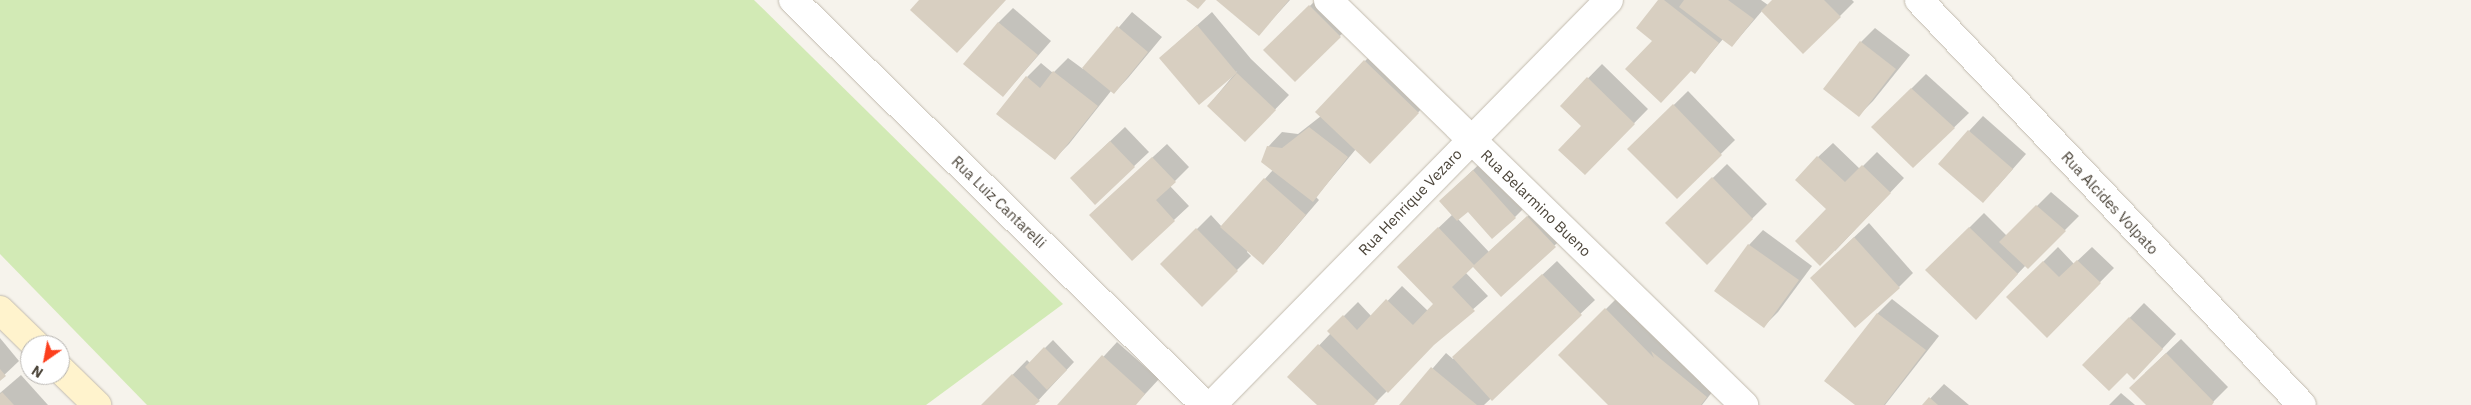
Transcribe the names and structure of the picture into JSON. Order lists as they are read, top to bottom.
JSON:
{
  "streets": {
    "street": [
      "Rua Luiz Cantarelli",
      "Rua Henrique Vezaro",
      "Rua Belarmino Bueno",
      "Rua Alcides Volpato"
    ]
  },
  "crossings": [
    ["Rua Henrique Vezaro", "Rua Belarmino Bueno"]
  ],
  "north": "bottom left"
}
